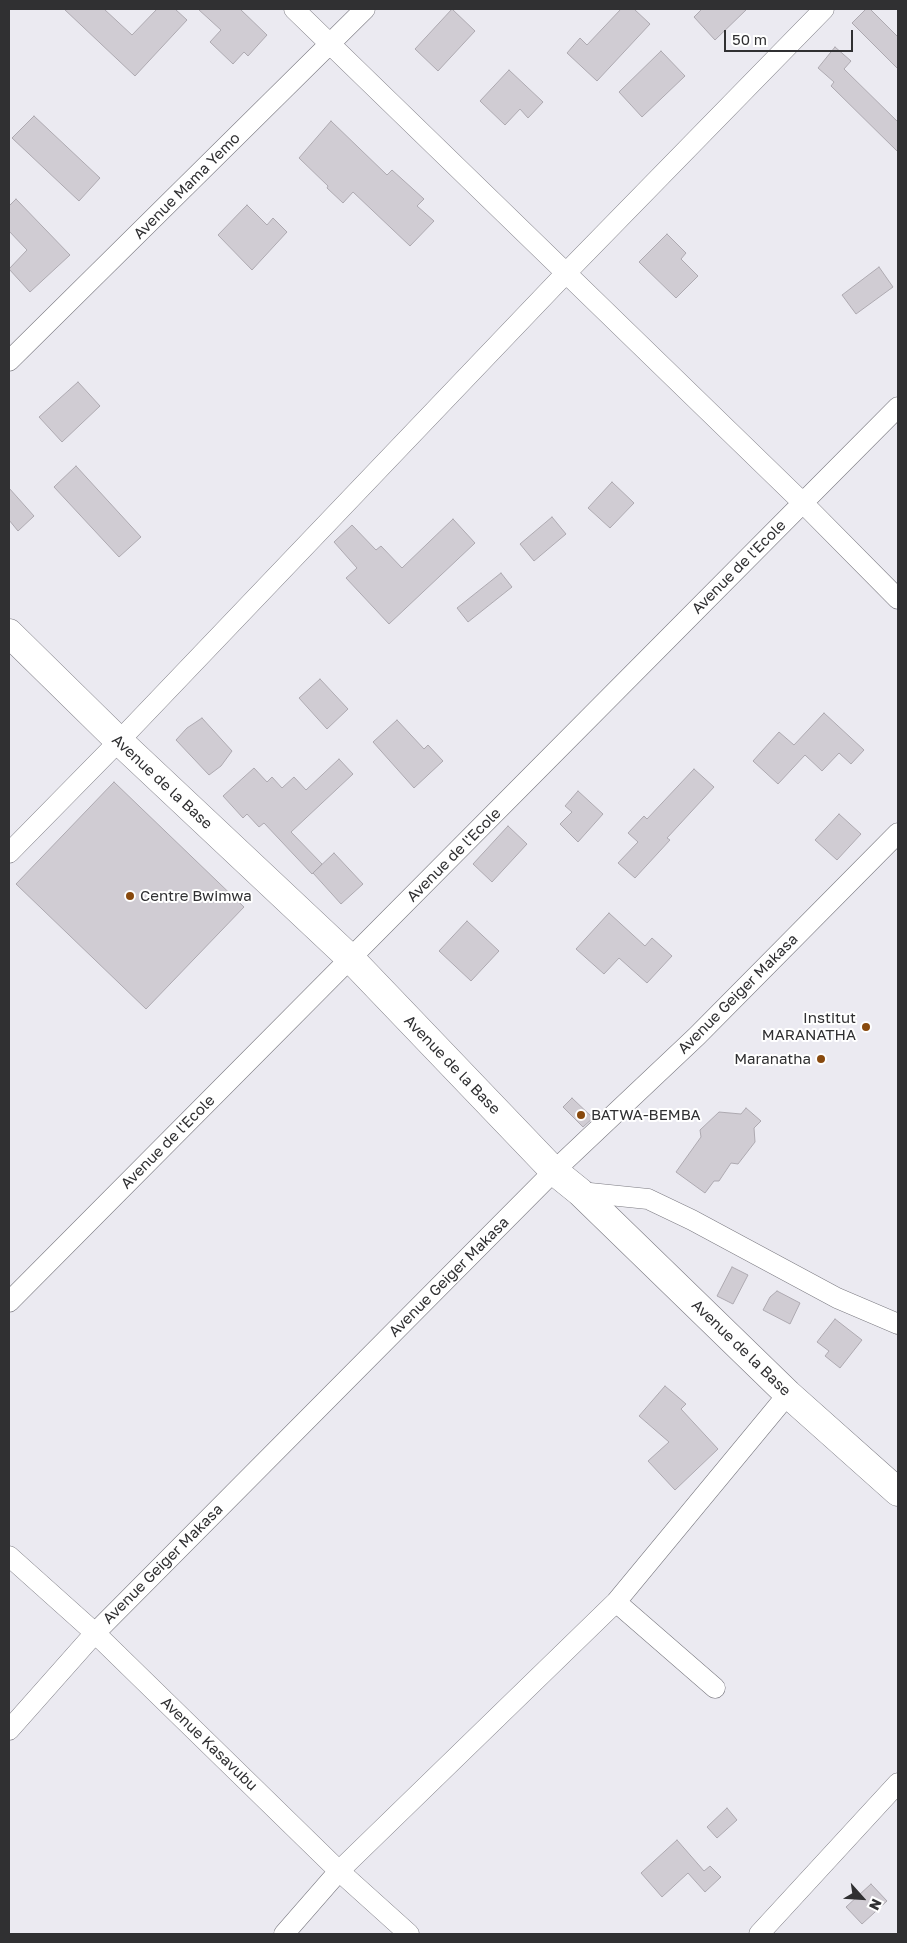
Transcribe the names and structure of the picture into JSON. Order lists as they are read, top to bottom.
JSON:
{
  "streets": {
    "main road": ["Avenue de la Base"],
    "street": [
      "Avenue Mama Yemo",
      "Avenue de l'Ecole",
      "Avenue Geiger Makasa",
      "Avenue Kasavubu"
    ]
  },
  "crossings": [
    ["Avenue de l'Ecole", "Avenue de la Base"],
    ["Avenue de la Base", "Avenue Geiger Makasa"],
    ["Avenue Geiger Makasa", "Avenue Kasavubu"]
  ],
  "places": [
    "Centre Bwimwa",
    "Institut MARANATHA",
    "Maranatha",
    "BATWA-BEMBA"
  ],
  "scale_bar": "50 m",
  "north": "bottom right"
}
